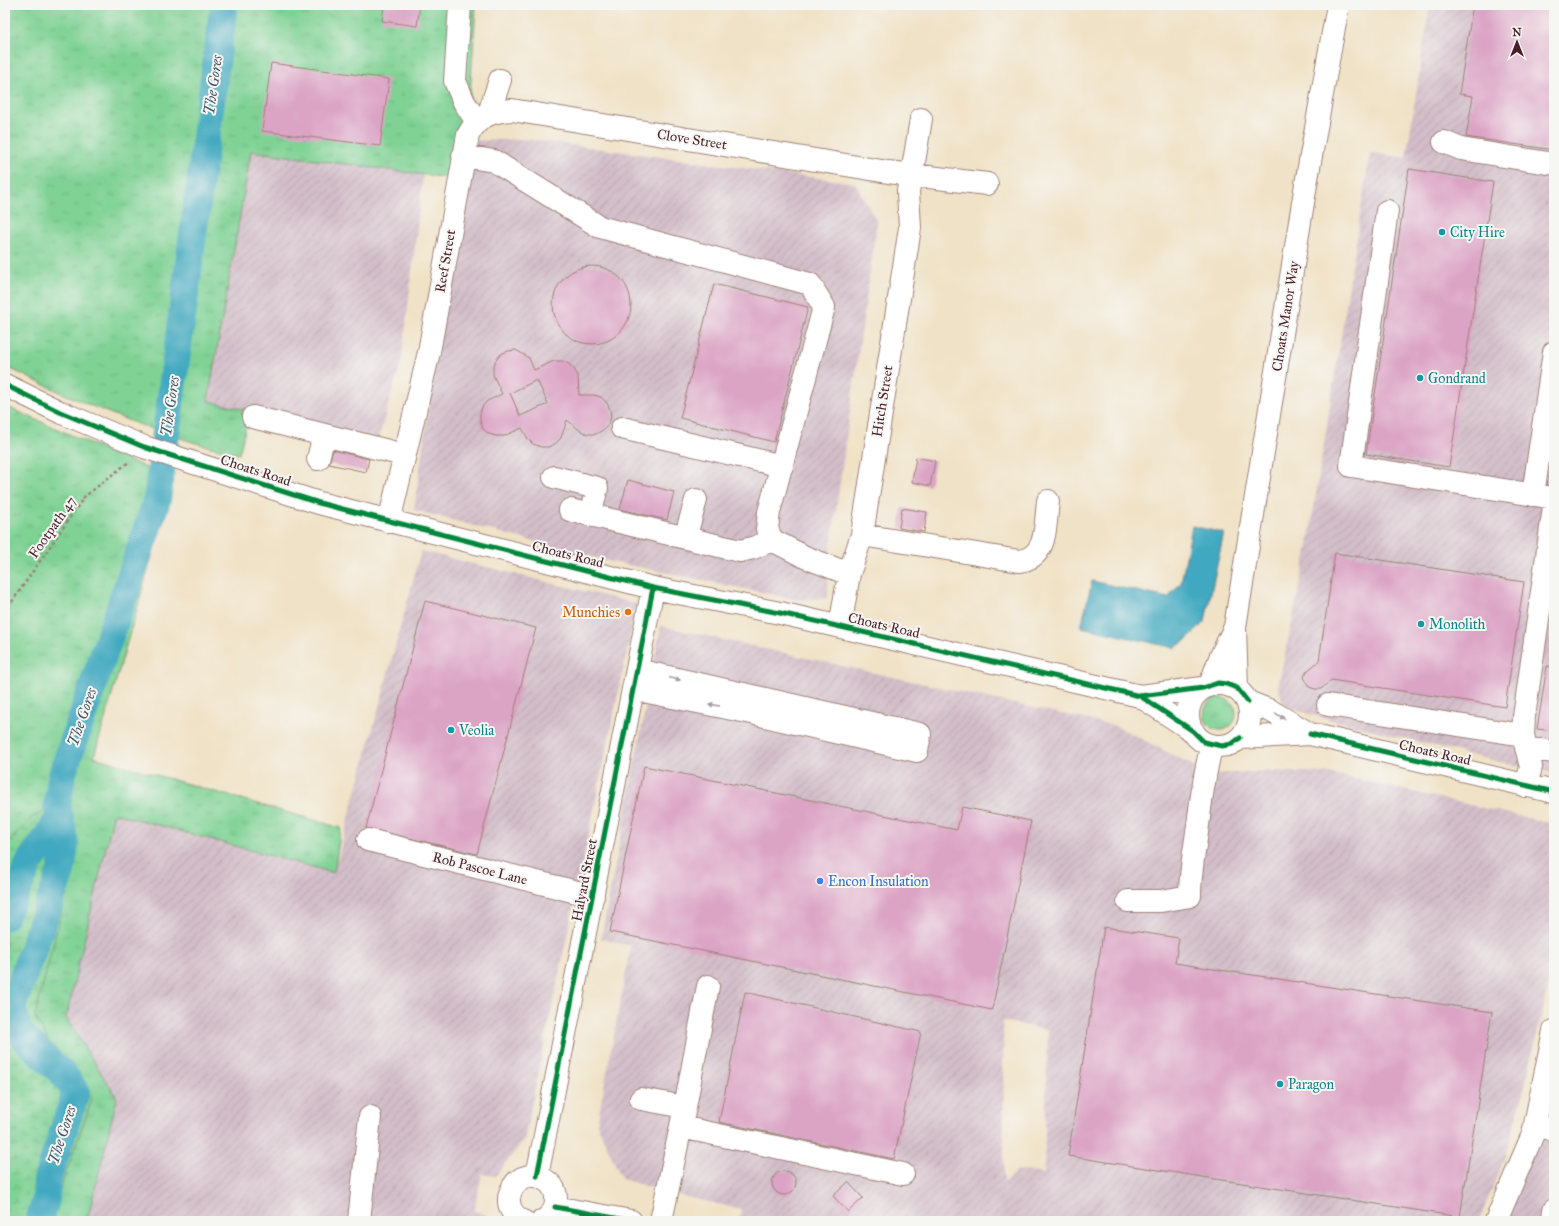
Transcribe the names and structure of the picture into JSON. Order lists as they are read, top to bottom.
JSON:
{
  "streets": {
    "street": [
      "Clove Street",
      "Reef Street",
      "Choats Manor Way",
      "Hitch Street",
      "Choats Road",
      "Rob Pascoe Lane",
      "Halyard Street"
    ],
    "path": ["Footpath 47"]
  },
  "crossings": [
    ["Clove Street", "Reef Street"],
    ["Clove Street", "Hitch Street"],
    ["Reef Street", "Choats Road"],
    ["Choats Manor Way", "Choats Road"],
    ["Hitch Street", "Choats Road"],
    ["Choats Road", "Footpath 47"],
    ["Choats Road", "Halyard Street"],
    ["Rob Pascoe Lane", "Halyard Street"]
  ],
  "water": ["The Gores"],
  "places": [
    "City Hire",
    "Gondrand",
    "Munchies",
    "Monolith",
    "Veolia",
    "Encon Insulation",
    "Paragon"
  ],
  "north": "top"
}
